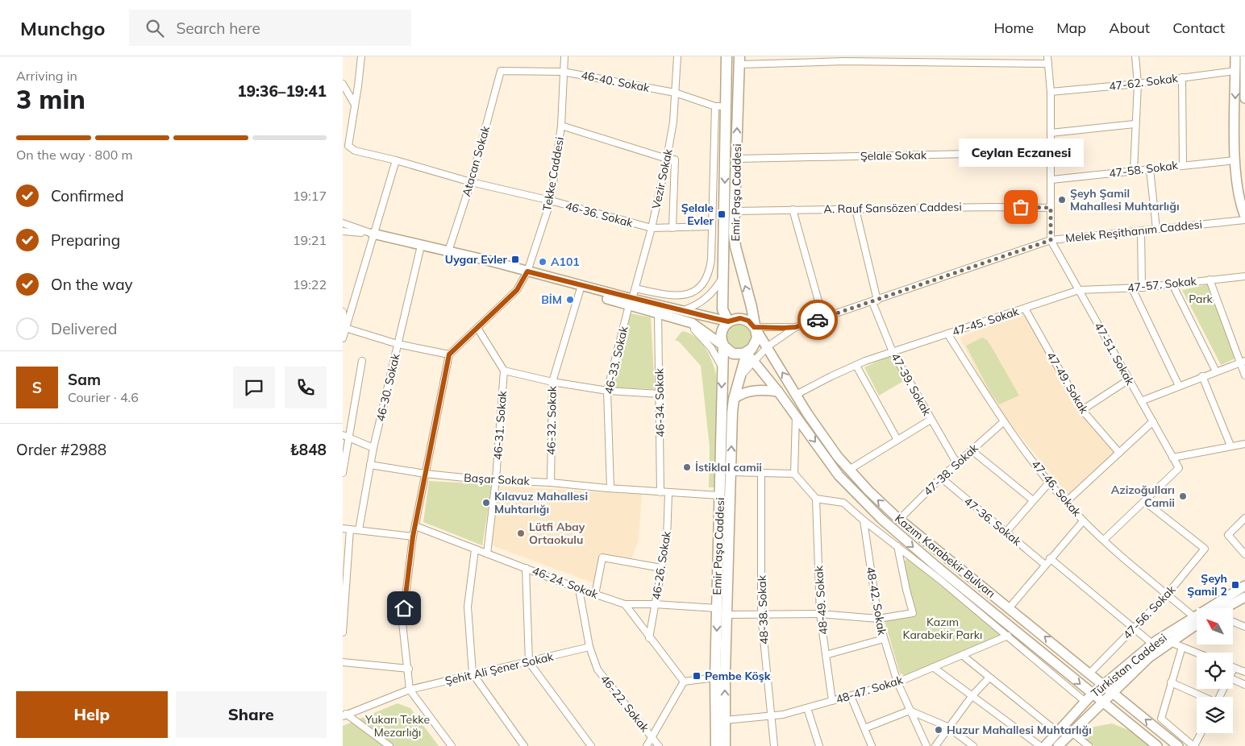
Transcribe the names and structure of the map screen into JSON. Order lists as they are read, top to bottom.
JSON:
{
  "streets": {
    "main road": ["Emir Paşa Caddesi"],
    "street": [
      "46-40. Sokak",
      "47-62. Sokak",
      "Şelale Sokak",
      "Atacan Sokak",
      "47-58. Sokak",
      "Tekke Caddesi",
      "Vezir Sokak",
      "A. Rauf Sarısözen Caddesi",
      "46-36. Sokak",
      "Melek Reşithanım Caddesi",
      "47-57. Sokak",
      "47-45. Sokak",
      "47-51. Sokak",
      "46-33. Sokak",
      "47-49. Sokak",
      "47-39. Sokak",
      "46-30. Sokak",
      "46-34. Sokak",
      "46-32. Sokak",
      "46-31. Sokak",
      "47-38. Sokak",
      "Başar Sokak",
      "47-46. Sokak",
      "47-36. Sokak",
      "Kazım Karabekir Bulvarı",
      "46-26. Sokak",
      "46-24. Sokak",
      "48-49. Sokak",
      "48-42. Sokak",
      "48-38. Sokak",
      "47-56. Sokak",
      "Türkistan Caddesi",
      "Şehit Ali Şener Sokak",
      "48-47. Sokak",
      "46-22. Sokak"
    ]
  },
  "crossings": [
    ["46-40. Sokak", "Atacan Sokak"],
    ["46-40. Sokak", "Tekke Caddesi"],
    ["46-40. Sokak", "Vezir Sokak"],
    ["46-40. Sokak", "Emir Paşa Caddesi"],
    ["Şelale Sokak", "Emir Paşa Caddesi"],
    ["Atacan Sokak", "46-36. Sokak"],
    ["Tekke Caddesi", "46-36. Sokak"],
    ["Vezir Sokak", "46-36. Sokak"],
    ["Vezir Sokak", "46-33. Sokak"],
    ["Emir Paşa Caddesi", "A. Rauf Sarısözen Caddesi"],
    ["Emir Paşa Caddesi", "Melek Reşithanım Caddesi"],
    ["Emir Paşa Caddesi", "Başar Sokak"],
    ["Emir Paşa Caddesi", "Kazım Karabekir Bulvarı"],
    ["Emir Paşa Caddesi", "46-24. Sokak"],
    ["Emir Paşa Caddesi", "48-47. Sokak"],
    ["A. Rauf Sarısözen Caddesi", "47-39. Sokak"],
    ["Melek Reşithanım Caddesi", "47-51. Sokak"],
    ["Melek Reşithanım Caddesi", "47-39. Sokak"],
    ["Melek Reşithanım Caddesi", "Kazım Karabekir Bulvarı"],
    ["47-57. Sokak", "47-45. Sokak"],
    ["47-57. Sokak", "47-51. Sokak"],
    ["47-45. Sokak", "47-51. Sokak"],
    ["47-45. Sokak", "47-49. Sokak"],
    ["47-45. Sokak", "47-39. Sokak"],
    ["47-45. Sokak", "47-46. Sokak"],
    ["47-45. Sokak", "Kazım Karabekir Bulvarı"],
    ["47-51. Sokak", "47-56. Sokak"],
    ["46-33. Sokak", "Başar Sokak"],
    ["47-39. Sokak", "47-38. Sokak"],
    ["46-30. Sokak", "Başar Sokak"],
    ["46-34. Sokak", "Başar Sokak"],
    ["46-32. Sokak", "Başar Sokak"],
    ["46-31. Sokak", "Başar Sokak"],
    ["46-31. Sokak", "46-24. Sokak"],
    ["47-38. Sokak", "47-46. Sokak"],
    ["47-38. Sokak", "47-36. Sokak"],
    ["47-38. Sokak", "Kazım Karabekir Bulvarı"],
    ["Başar Sokak", "46-26. Sokak"],
    ["47-46. Sokak", "47-56. Sokak"],
    ["Kazım Karabekir Bulvarı", "47-56. Sokak"],
    ["Kazım Karabekir Bulvarı", "Türkistan Caddesi"],
    ["46-26. Sokak", "46-24. Sokak"],
    ["46-24. Sokak", "46-22. Sokak"],
    ["48-49. Sokak", "48-47. Sokak"],
    ["48-42. Sokak", "48-47. Sokak"],
    ["48-38. Sokak", "48-47. Sokak"],
    ["Şehit Ali Şener Sokak", "46-22. Sokak"]
  ],
  "parks": ["Park", "Kazım Karabekir Parkı", "Yukarı Tekke Mezarlığı"],
  "places": {
    "other": [
      "Şeyh Şamil Mahallesi Muhtarlığı",
      "Ceylan Eczanesi",
      "A101",
      "BİM",
      "İstiklal camii",
      "Azizoğulları Camii",
      "Kılavuz Mahallesi Muhtarlığı",
      "Lütfi Abay Ortaokulu",
      "Huzur Mahallesi Muhtarlığı"
    ],
    "transit": [
      "Şelale Evler",
      "Uygar Evler",
      "Şeyh Şamil 2",
      "Pembe Köşk"
    ]
  },
  "north": "top left",
  "page": {
    "header": "Munchgo",
    "search": "Search here",
    "nav": [
      "Home",
      "Map",
      "About",
      "Contact"
    ],
    "heading": ["3 min", "Arriving in", "19:36–19:41"],
    "panel": [
      "Sam",
      "Courier · 4.6",
      "Order #2988",
      "₺848"
    ],
    "bar": "On the way · 800 m",
    "bubble": "Ceylan Eczanesi",
    "list": [
      ["Confirmed", "19:17"],
      ["Preparing", "19:21"],
      ["On the way", "19:22"],
      "Delivered"
    ],
    "round": "S",
    "buttons": ["Help", "Share"]
  }
}
